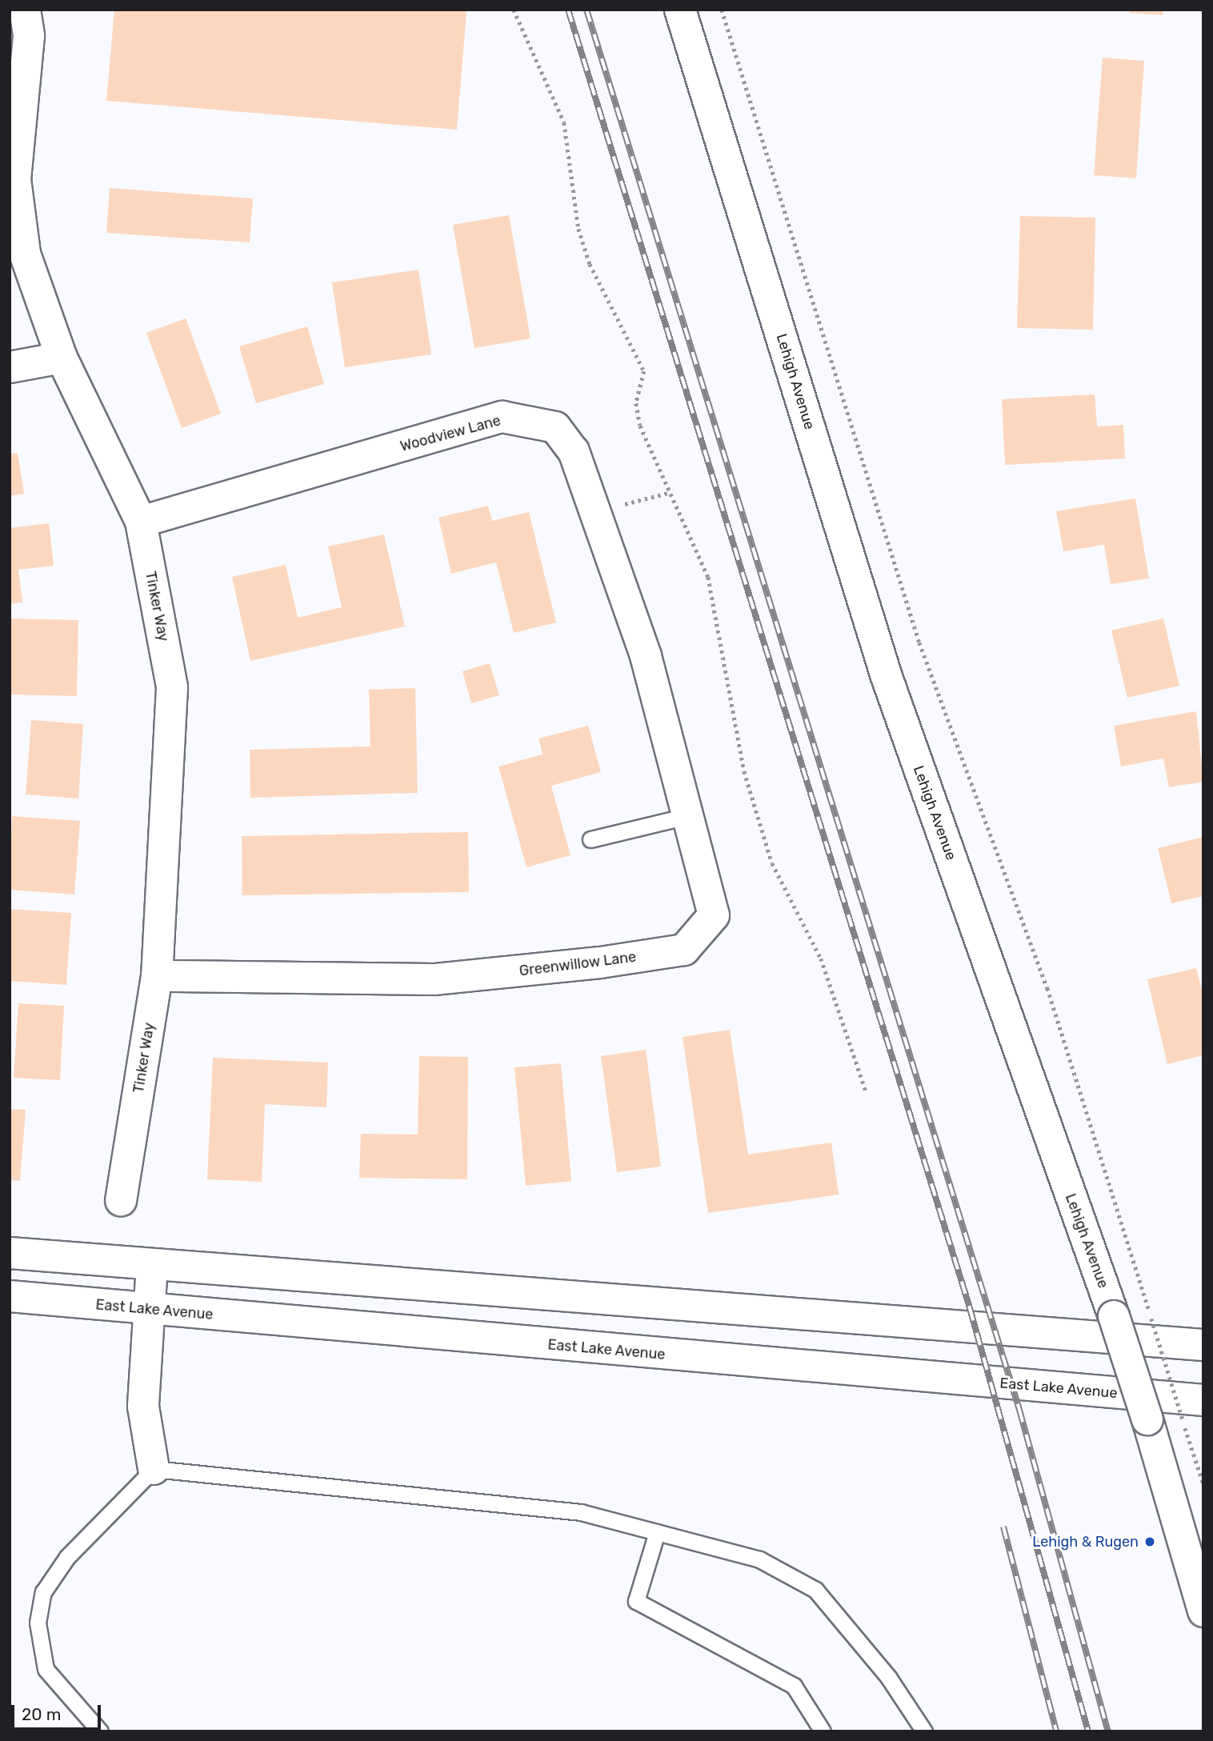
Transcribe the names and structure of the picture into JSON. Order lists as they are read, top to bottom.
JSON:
{
  "streets": {
    "street": [
      "Lehigh Avenue",
      "Woodview Lane",
      "Tinker Way",
      "Greenwillow Lane",
      "East Lake Avenue"
    ]
  },
  "crossings": [
    ["Woodview Lane", "Tinker Way"],
    ["Woodview Lane", "Greenwillow Lane"],
    ["Tinker Way", "Greenwillow Lane"]
  ],
  "places": ["Lehigh & Rugen"],
  "scale_bar": "20 m"
}
